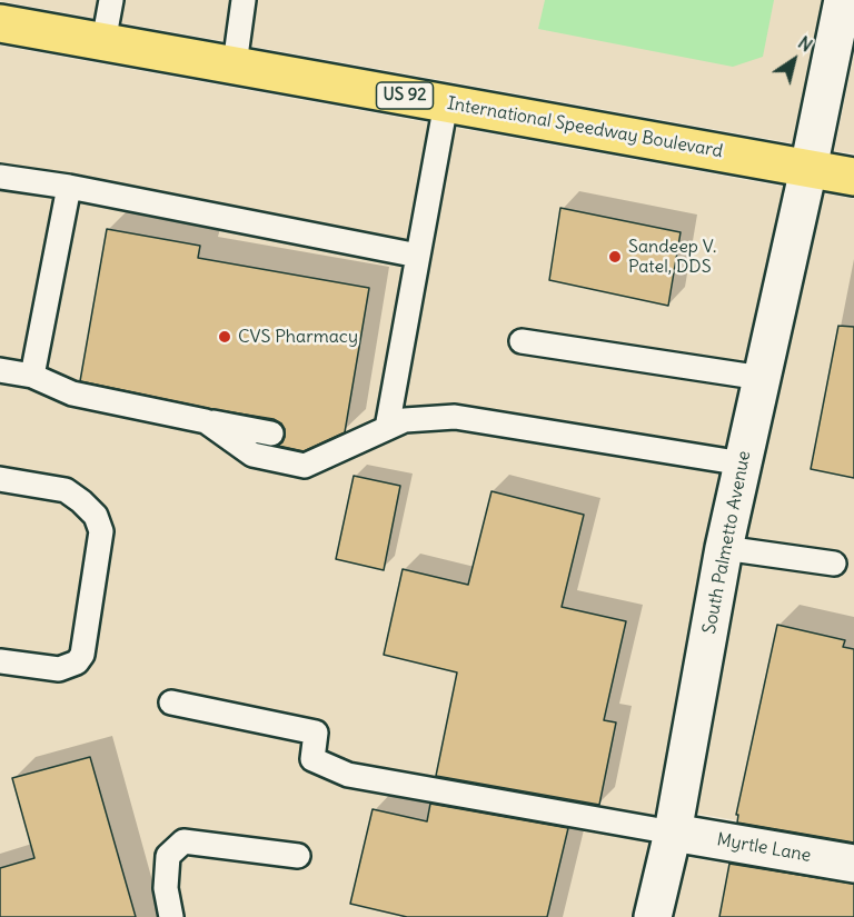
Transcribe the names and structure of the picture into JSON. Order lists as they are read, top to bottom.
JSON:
{
  "streets": {
    "main road": ["US 92", "International Speedway Boulevard"],
    "street": ["South Palmetto Avenue", "Myrtle Lane"]
  },
  "crossings": [
    ["International Speedway Boulevard", "South Palmetto Avenue"],
    ["South Palmetto Avenue", "Myrtle Lane"]
  ],
  "places": ["Sandeep V. Patel, DDS", "CVS Pharmacy"],
  "north": "top right"
}
